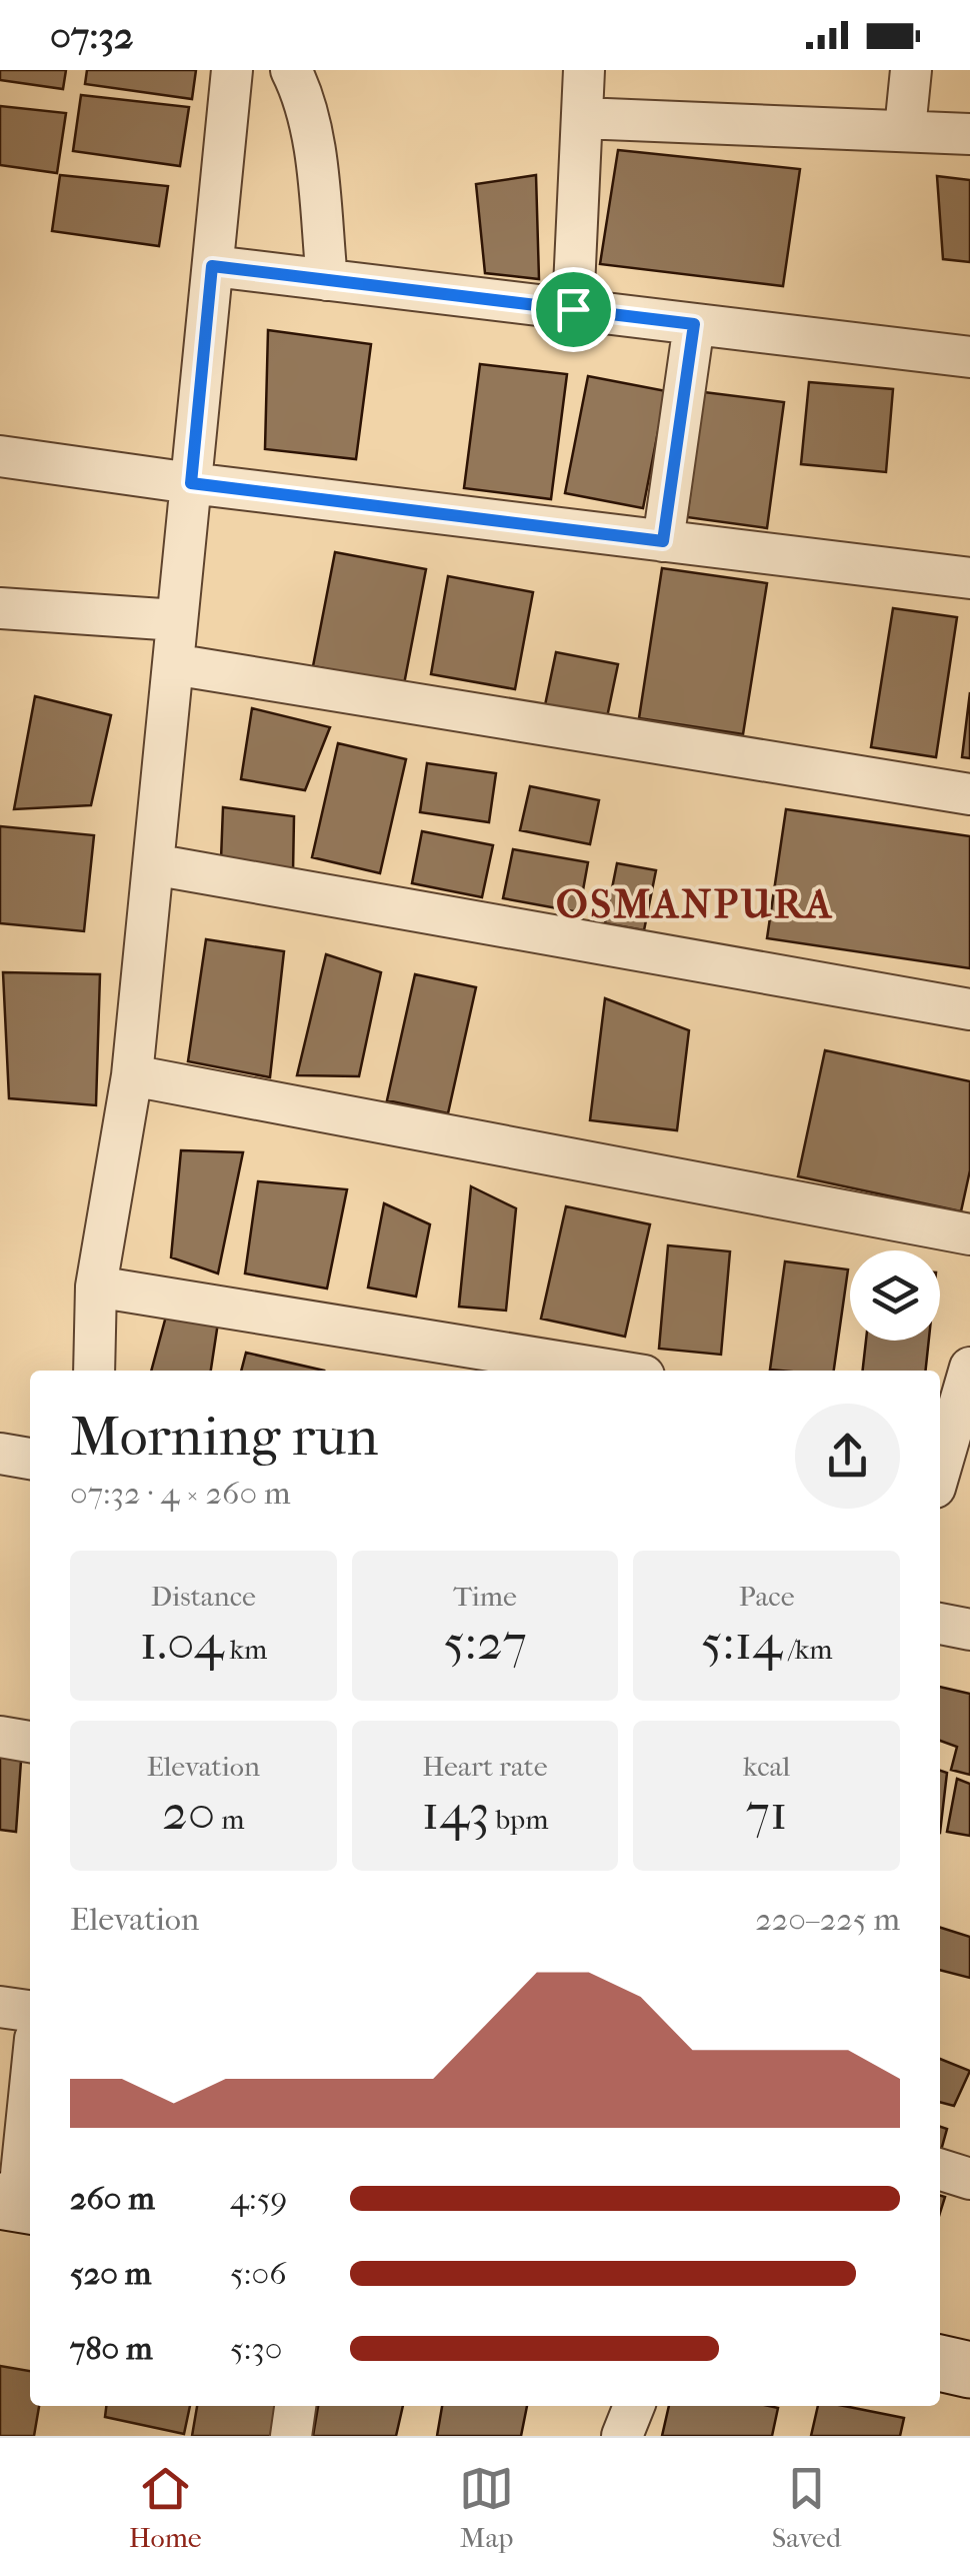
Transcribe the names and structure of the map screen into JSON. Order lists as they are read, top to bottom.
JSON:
{
  "districts": ["OSMANPURA"],
  "page": {
    "status": "07:32",
    "heading": ["Morning run", "07:32 · 4 × 260 m"],
    "stats": [
      ["Distance", "1.04 km"],
      ["Time", "5:27"],
      ["Pace", "5:14 /km"],
      ["Elevation", "20 m"],
      ["Heart rate", "143 bpm"],
      ["kcal", "71"]
    ],
    "chart": ["Elevation", "220–225 m"],
    "list": [
      {
        "name": "260 m",
        "note": "4:59"
      },
      {
        "name": "520 m",
        "note": "5:06"
      },
      {
        "name": "780 m",
        "note": "5:30"
      }
    ],
    "tabs": ["Home", "Map", "Saved"]
  }
}
